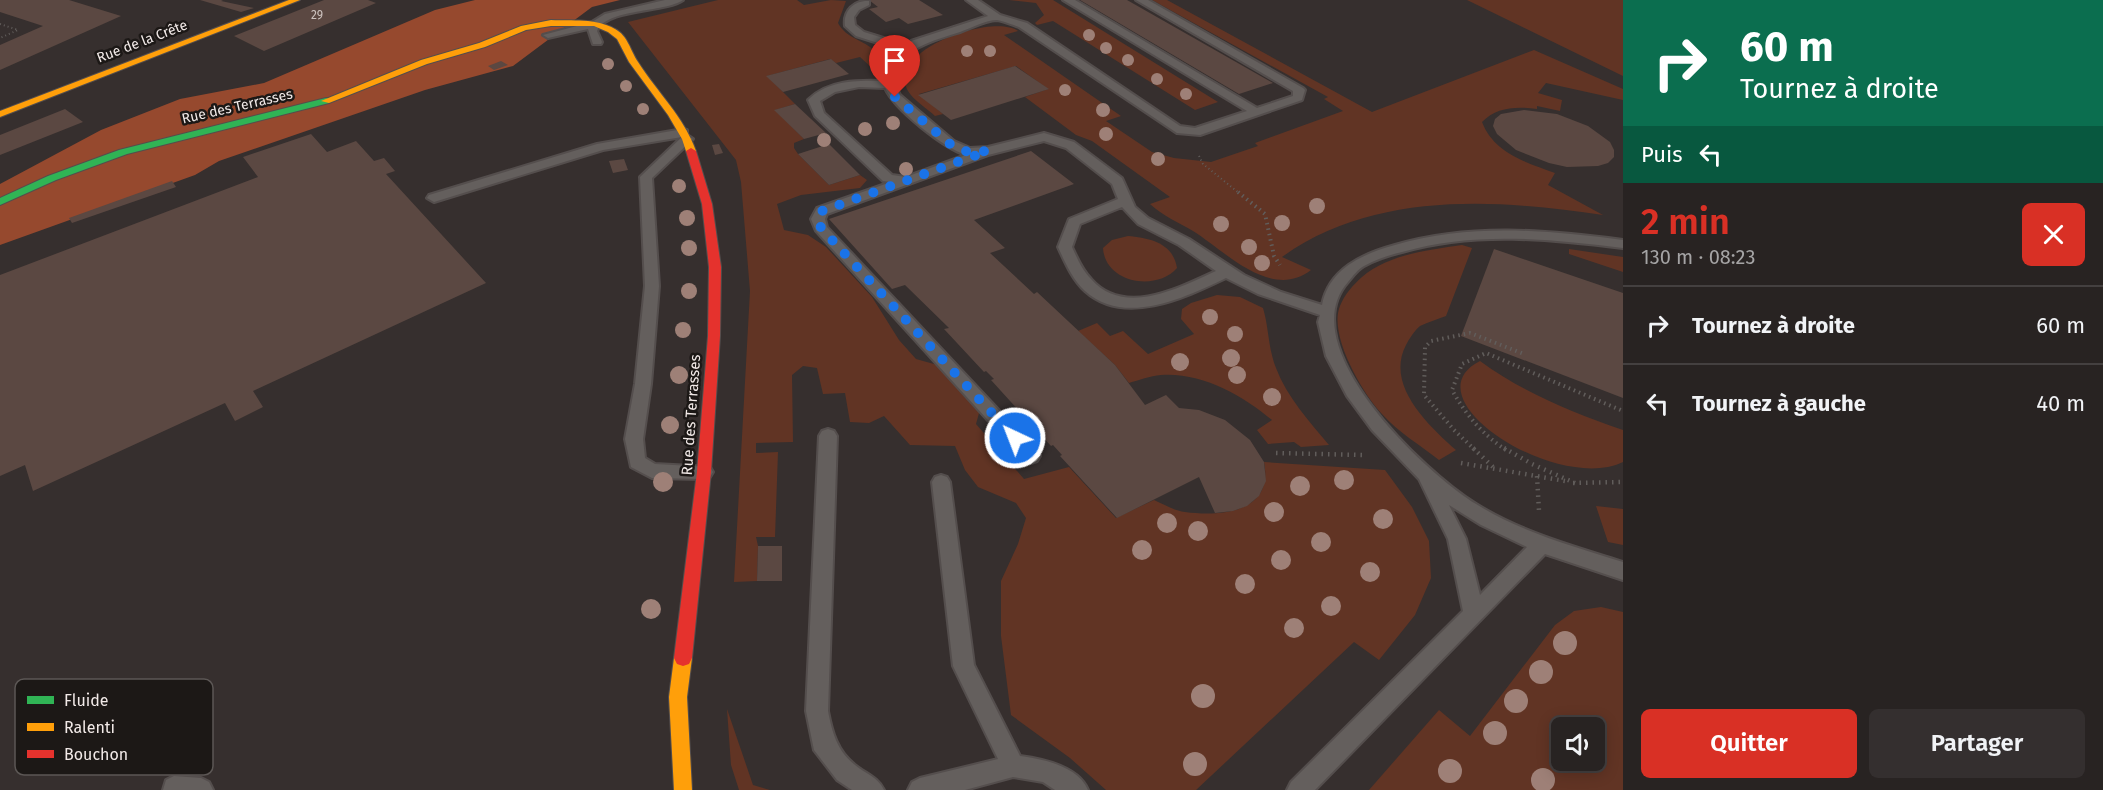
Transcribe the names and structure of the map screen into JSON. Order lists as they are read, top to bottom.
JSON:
{
  "streets": {
    "street": ["Rue de la Crête", "Rue des Terrasses"]
  },
  "house_numbers": ["29"],
  "legend": ["Fluide", "Ralenti", "Bouchon"],
  "page": {
    "turn": ["60 m", "Tournez à droite"],
    "then": "Puis",
    "heading": ["2 min", "130 m · 08:23"],
    "list": [
      {
        "name": "Tournez à droite",
        "value": "60 m"
      },
      {
        "name": "Tournez à gauche",
        "value": "40 m"
      }
    ],
    "buttons": ["Quitter", "Partager"]
  }
}
